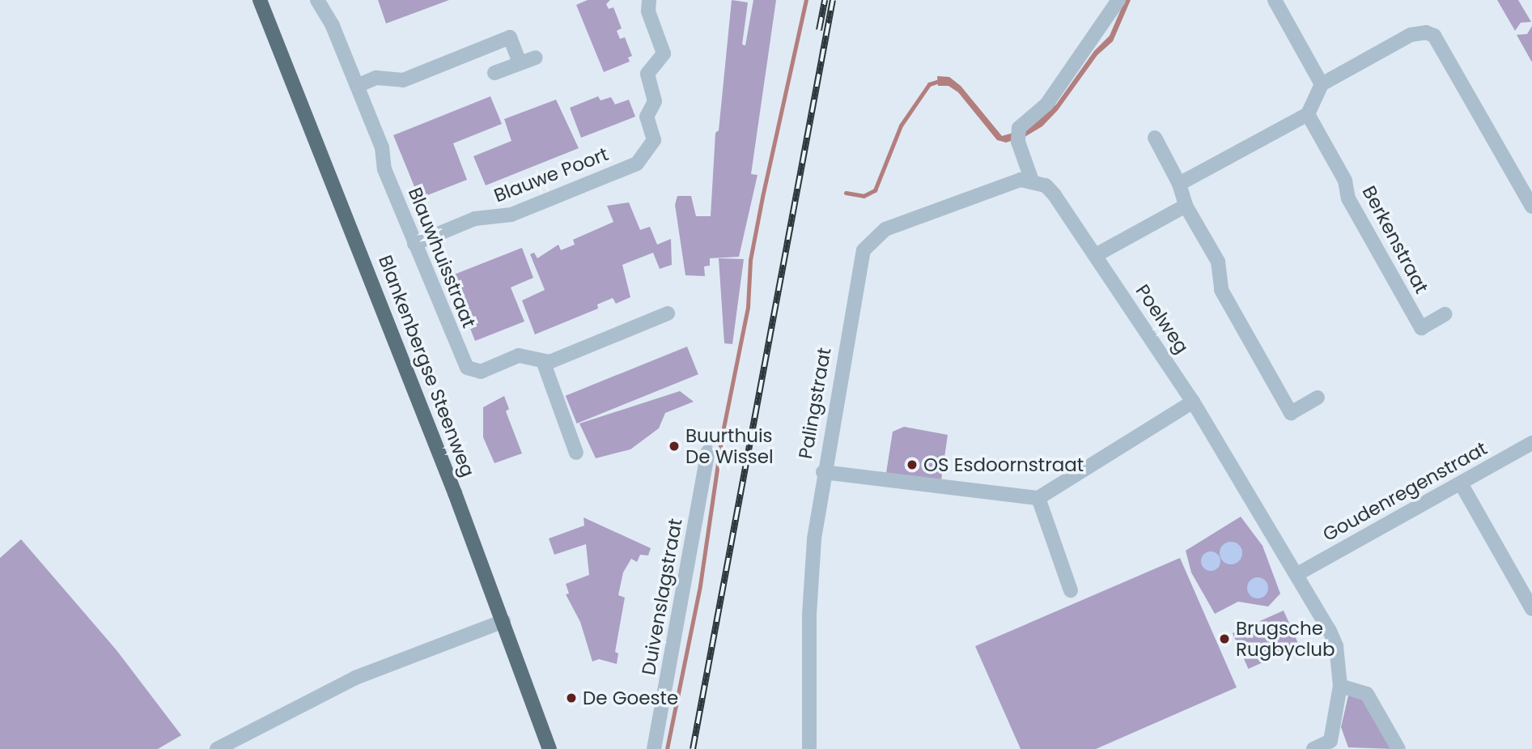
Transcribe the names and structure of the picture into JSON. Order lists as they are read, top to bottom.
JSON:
{
  "streets": {
    "main road": ["Blankenbergse Steenweg"],
    "street": [
      "Blauwe Poort",
      "Berkenstraat",
      "Blauwhuisstraat",
      "Poelweg",
      "Palingstraat",
      "Goudenregenstraat",
      "Duivenslagstraat"
    ]
  },
  "crossings": [
    ["Blauwe Poort", "Blauwhuisstraat"],
    ["Poelweg", "Palingstraat"],
    ["Poelweg", "Goudenregenstraat"]
  ],
  "places": [
    "Buurthuis De Wissel",
    "OS Esdoornstraat",
    "Brugsche Rugbyclub",
    "De Goeste"
  ]
}
